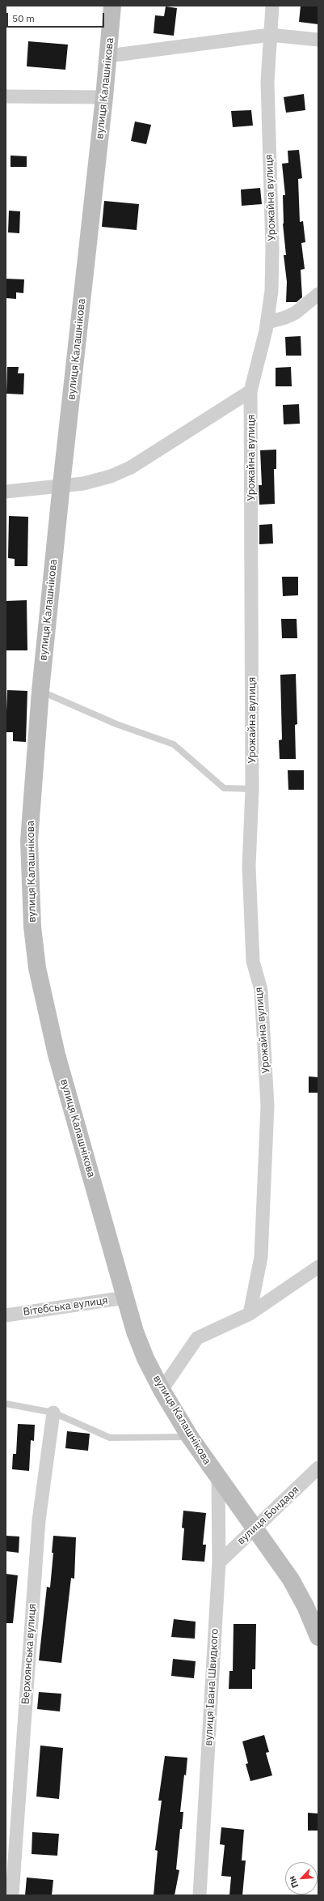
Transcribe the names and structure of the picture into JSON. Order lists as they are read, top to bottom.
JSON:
{
  "streets": {
    "street": [
      "вулиця Калашнікова",
      "Урожайна вулиця",
      "Вітебська вулиця",
      "вулиця Бондаря",
      "Верхоянська вулиця",
      "вулиця Івана Швидкого"
    ]
  },
  "crossings": [
    ["вулиця Калашнікова", "Вітебська вулиця"],
    ["вулиця Калашнікова", "вулиця Бондаря"],
    ["вулиця Калашнікова", "вулиця Івана Швидкого"],
    ["вулиця Бондаря", "вулиця Івана Швидкого"]
  ],
  "scale_bar": "50 m",
  "north": "bottom left"
}
